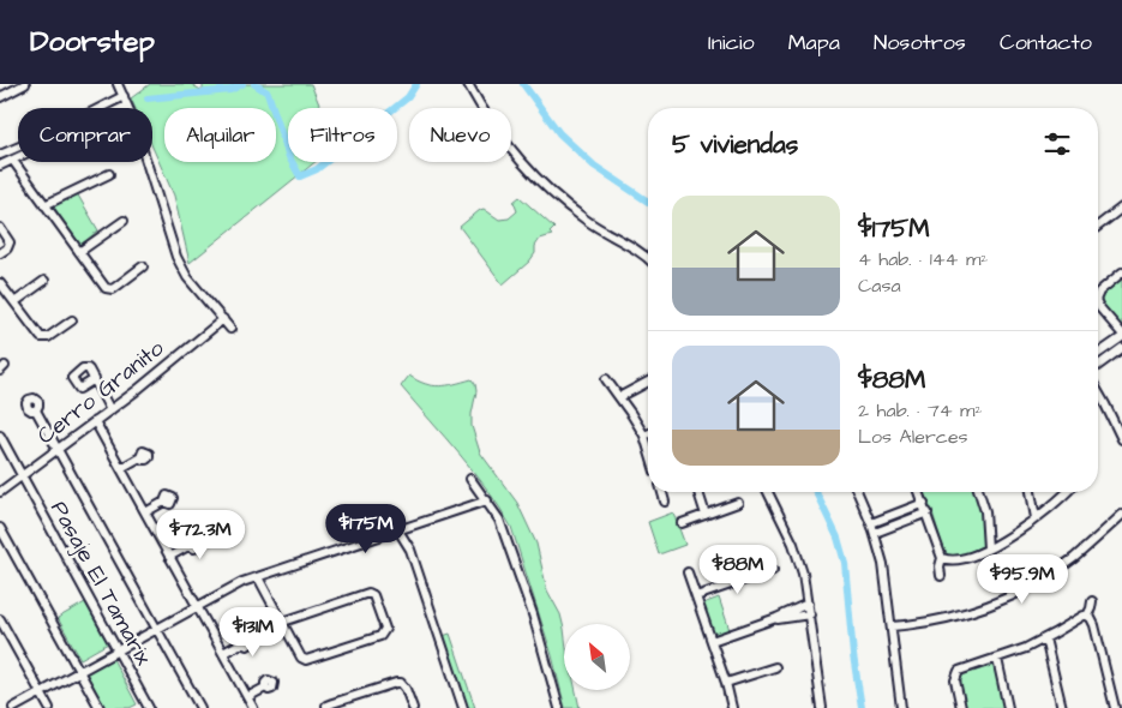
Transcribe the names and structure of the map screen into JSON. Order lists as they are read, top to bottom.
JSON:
{
  "streets": {
    "street": ["Cerro Granito", "Pasaje El Tamarix"]
  },
  "crossings": [
    ["Cerro Granito", "Pasaje El Tamarix"]
  ],
  "north": "top left",
  "page": {
    "header": "Doorstep",
    "nav": [
      "Inicio",
      "Mapa",
      "Nosotros",
      "Contacto"
    ],
    "chip": [
      "Comprar",
      "Alquilar",
      "Filtros",
      "Nuevo"
    ],
    "heading": "5 viviendas",
    "list": [
      {
        "name": "$175M",
        "note": "4 hab. · 144 m² · Casa"
      },
      {
        "name": "$88M",
        "note": "2 hab. · 74 m² · Los Alerces"
      }
    ],
    "price": [
      "$175M",
      "$72.3M",
      "$88M",
      "$95.9M",
      "$131M"
    ]
  }
}
